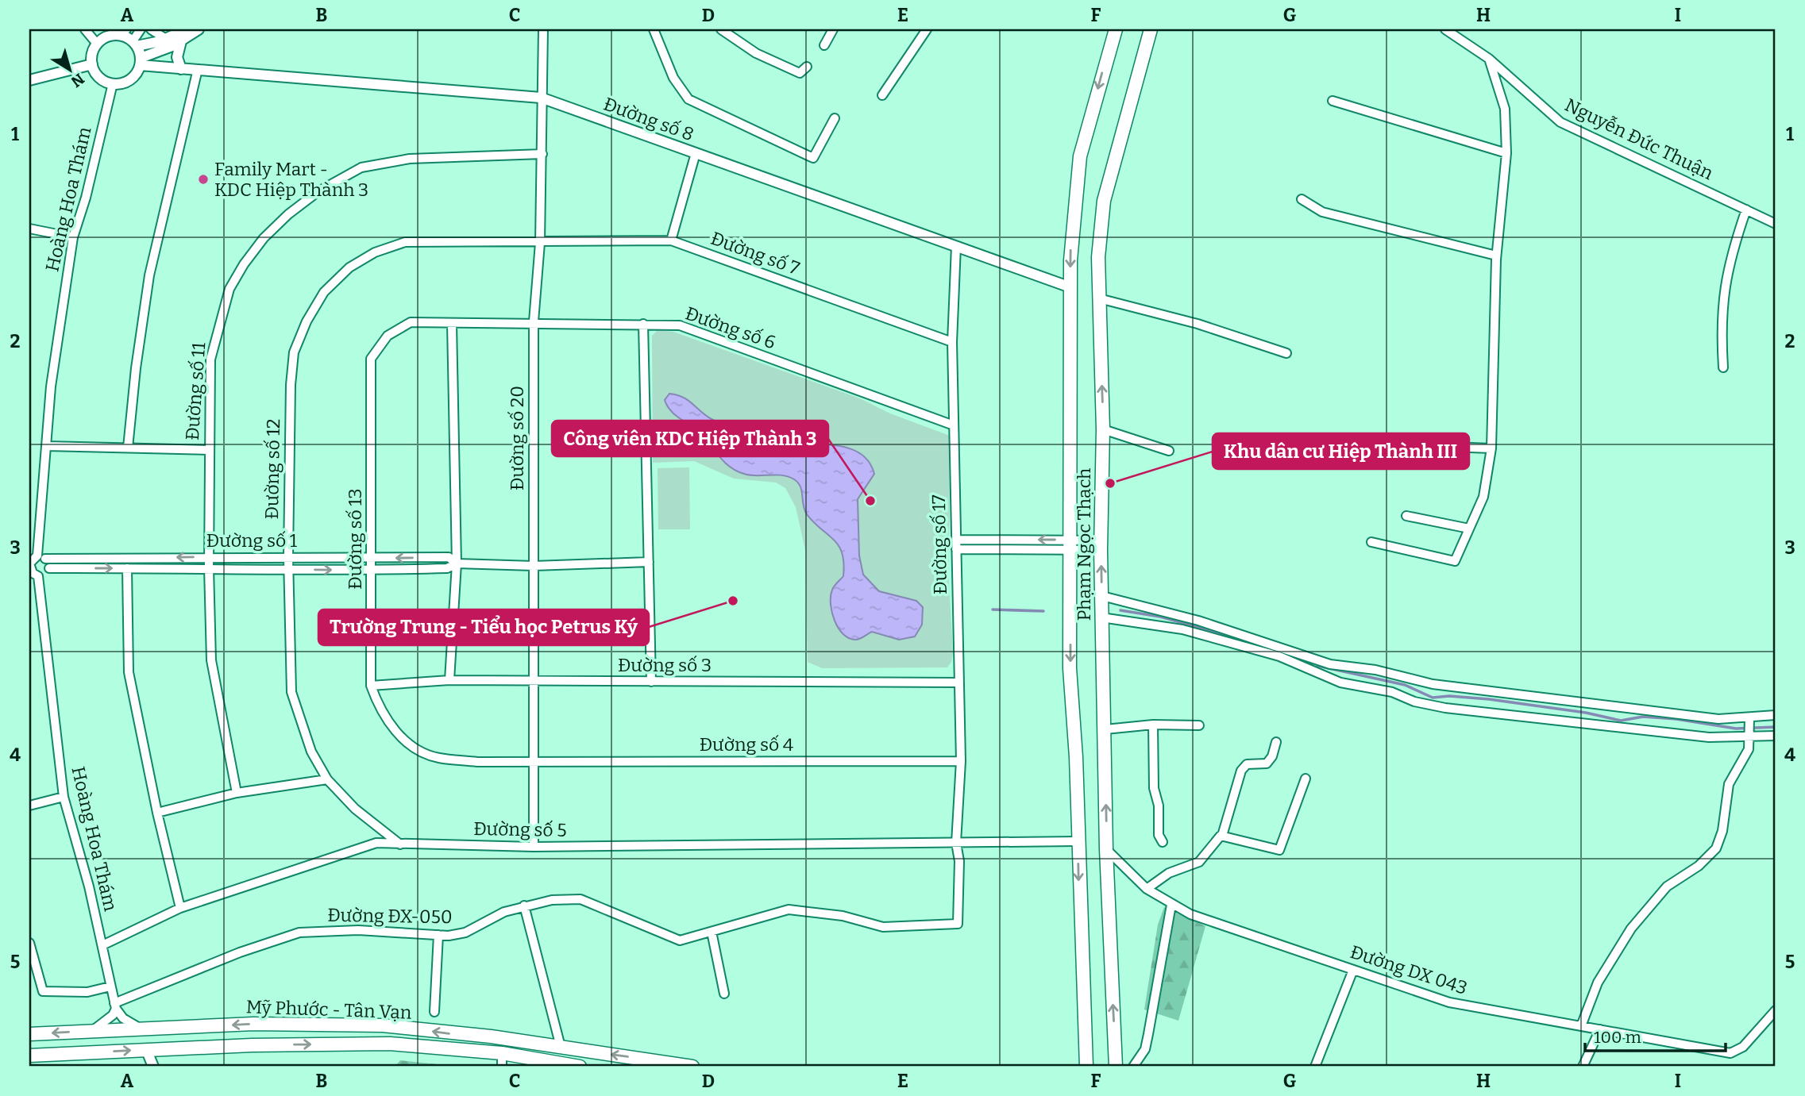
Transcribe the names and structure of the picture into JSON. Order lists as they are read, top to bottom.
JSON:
{
  "streets": {
    "main road": ["Phạm Ngọc Thạch", "Mỹ Phước - Tân Vạn"],
    "street": [
      "Đường số 8",
      "Nguyễn Đức Thuận",
      "Hoàng Hoa Thám",
      "Đường số 7",
      "Đường số 6",
      "Đường số 11",
      "Đường số 20",
      "Đường số 12",
      "Đường số 13",
      "Đường số 1",
      "Đường số 17",
      "Đường số 3",
      "Đường số 4",
      "Đường số 5",
      "Đường ĐX-050",
      "Đường DX 043"
    ]
  },
  "crossings": [
    ["Đường số 8", "Hoàng Hoa Thám"],
    ["Đường số 8", "Đường số 20"],
    ["Đường số 8", "Đường số 17"],
    ["Đường số 8", "Phạm Ngọc Thạch"],
    ["Hoàng Hoa Thám", "Đường số 1"],
    ["Hoàng Hoa Thám", "Đường số 5"],
    ["Hoàng Hoa Thám", "Đường ĐX-050"],
    ["Đường số 7", "Đường số 20"],
    ["Đường số 7", "Đường số 12"],
    ["Đường số 7", "Đường số 17"],
    ["Đường số 6", "Đường số 20"],
    ["Đường số 6", "Đường số 13"],
    ["Đường số 6", "Đường số 17"],
    ["Đường số 11", "Đường số 20"],
    ["Đường số 11", "Đường số 1"],
    ["Đường số 20", "Đường số 12"],
    ["Đường số 20", "Đường số 13"],
    ["Đường số 20", "Đường số 1"],
    ["Đường số 20", "Đường số 3"],
    ["Đường số 20", "Đường số 4"],
    ["Đường số 20", "Đường số 5"],
    ["Đường số 12", "Đường số 1"],
    ["Đường số 12", "Đường số 5"],
    ["Đường số 13", "Đường số 1"],
    ["Đường số 13", "Đường số 3"],
    ["Đường số 13", "Đường số 4"],
    ["Đường số 17", "Đường số 3"],
    ["Đường số 17", "Đường số 4"],
    ["Đường số 17", "Đường số 5"],
    ["Đường số 17", "Đường ĐX-050"],
    ["Phạm Ngọc Thạch", "Đường số 5"],
    ["Phạm Ngọc Thạch", "Đường DX 043"]
  ],
  "places": [
    "Family Mart - KDC Hiệp Thành 3",
    "Khu dân cư Hiệp Thành III",
    "Công viên KDC Hiệp Thành 3",
    "Trường Trung - Tiểu học Petrus Ký"
  ],
  "scale_bar": "100 m",
  "north": "bottom right",
  "grid": {
    "columns": [
      "A",
      "B",
      "C",
      "D",
      "E",
      "F",
      "G",
      "H",
      "I"
    ],
    "rows": [
      "1",
      "2",
      "3",
      "4",
      "5"
    ]
  }
}
